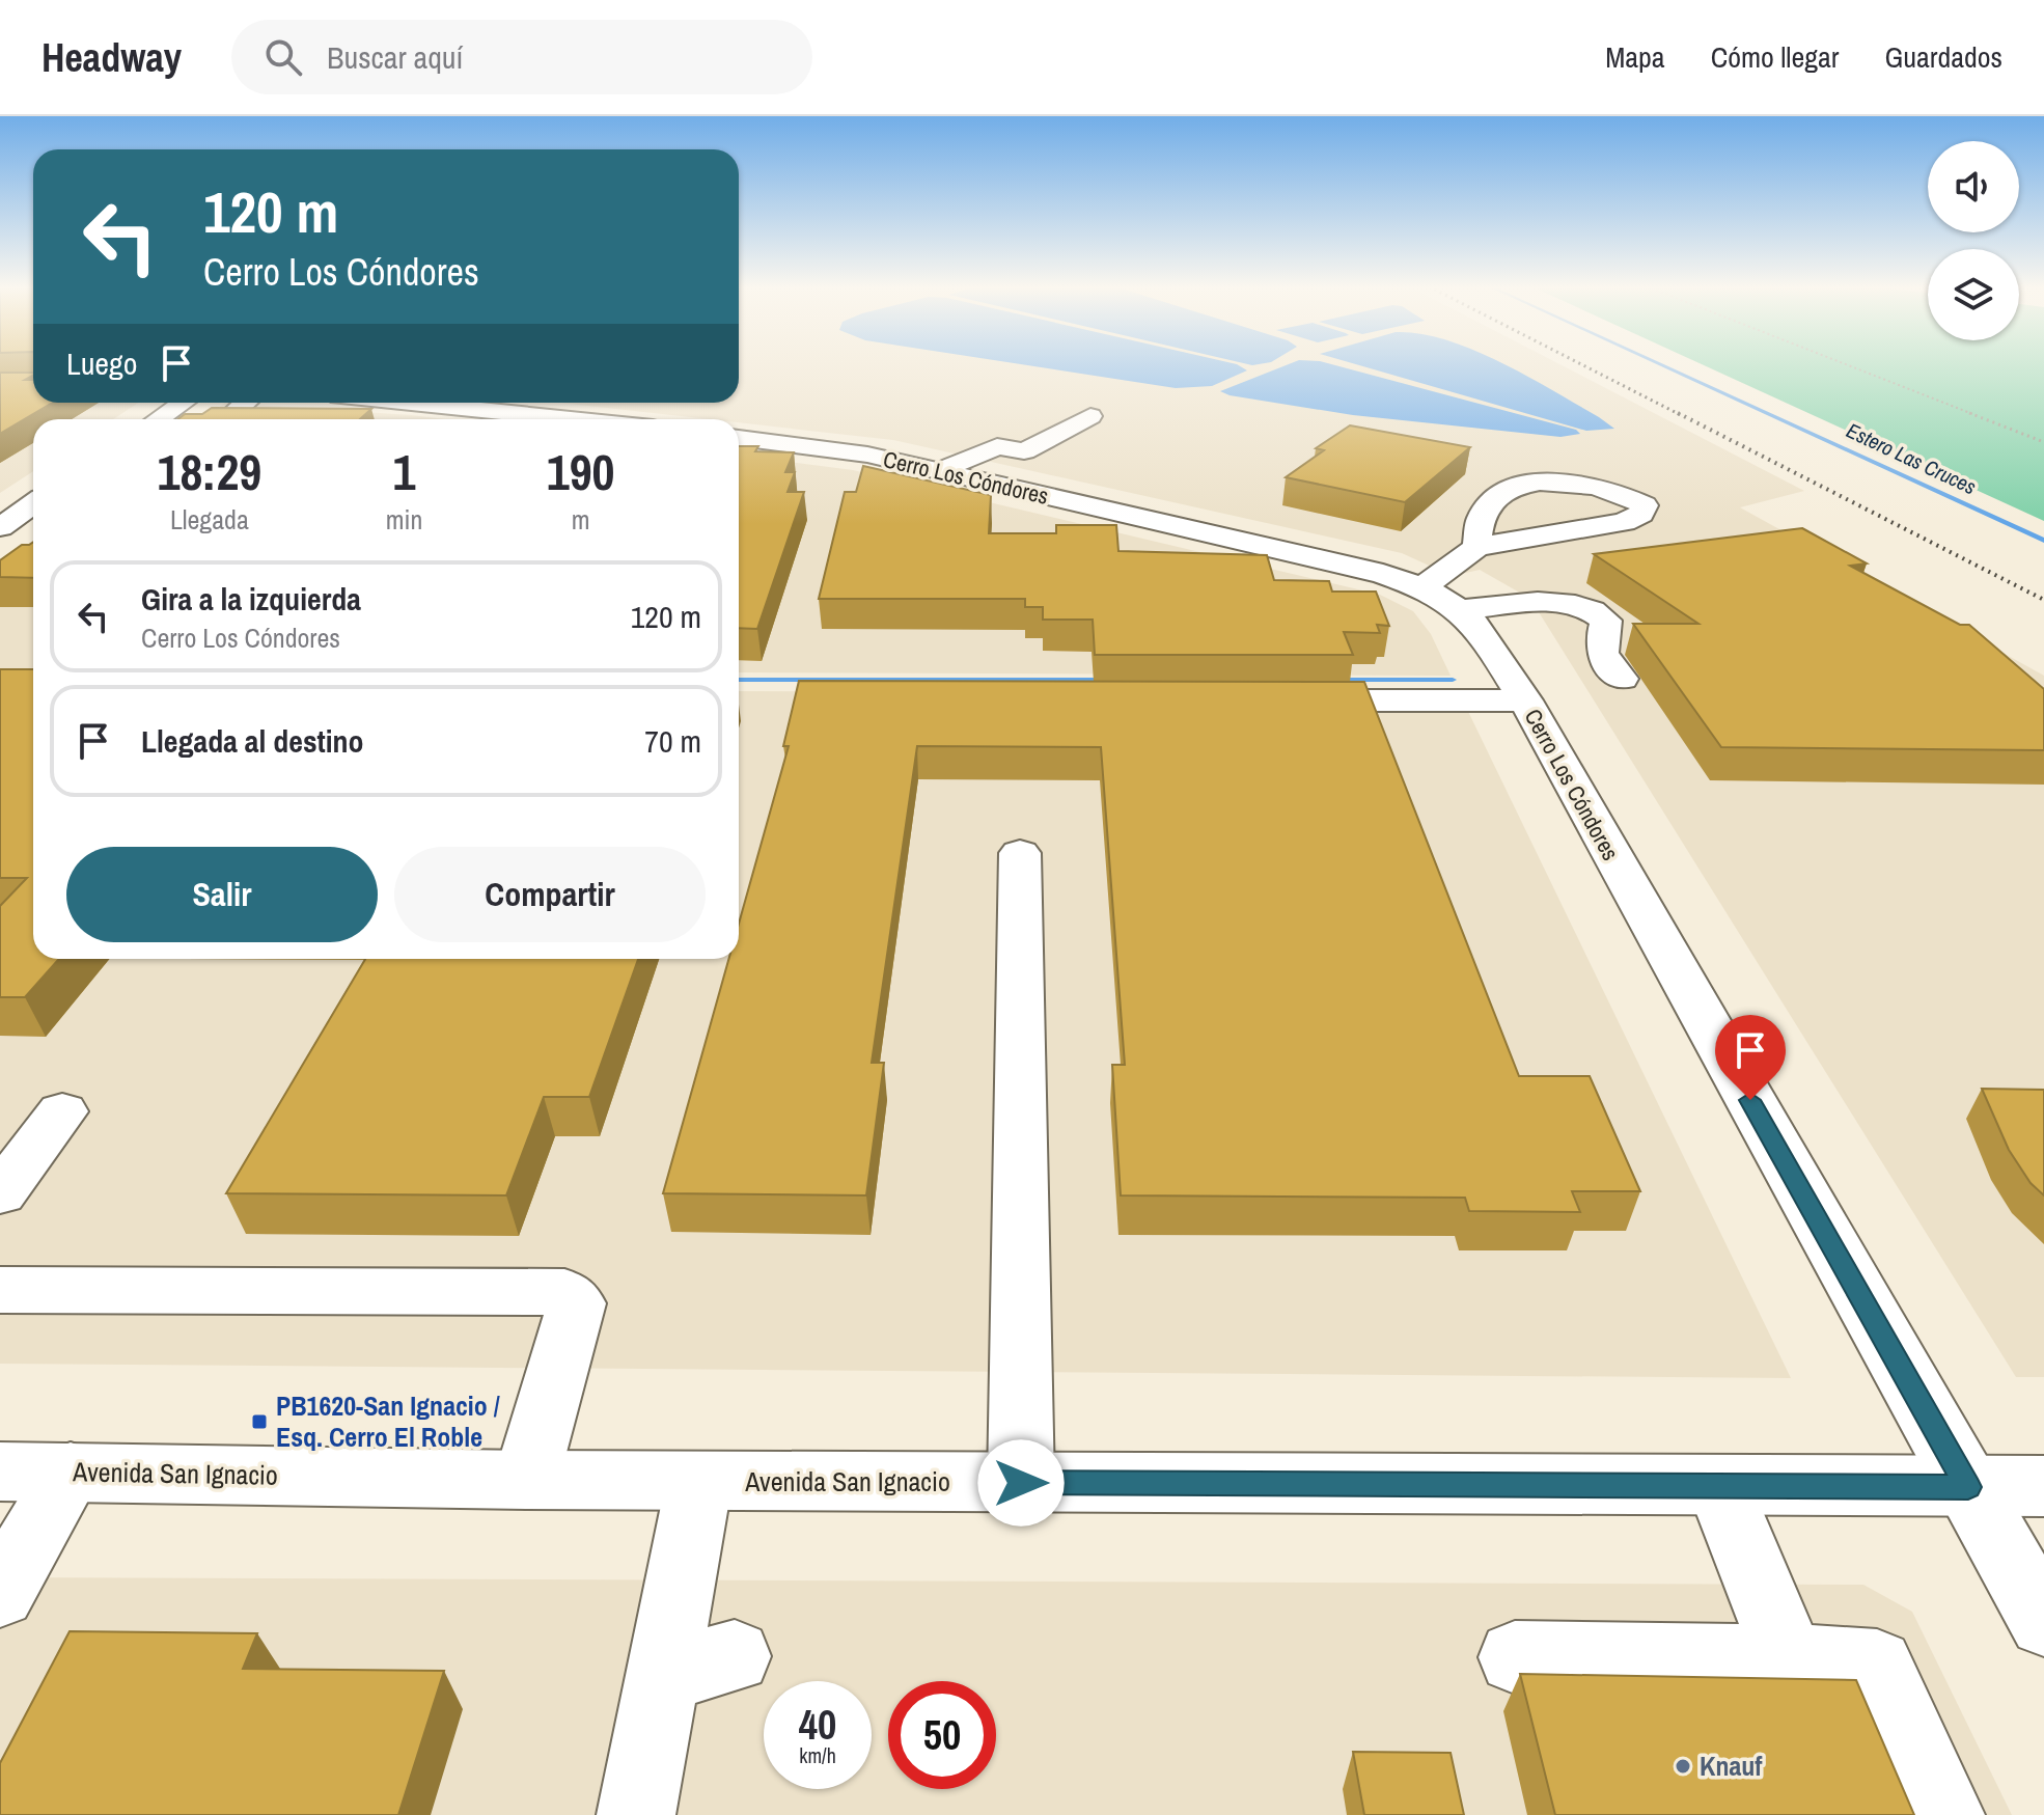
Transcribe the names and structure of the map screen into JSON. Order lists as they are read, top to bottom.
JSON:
{
  "streets": {
    "street": ["Cerro Los Cóndores", "Avenida San Ignacio"]
  },
  "crossings": [
    ["Cerro Los Cóndores", "Avenida San Ignacio"]
  ],
  "water": ["Estero Las Cruces"],
  "places": {
    "transit": ["PB1620-San Ignacio / Esq. Cerro El Roble"],
    "other": ["Knauf"]
  },
  "page": {
    "header": "Headway",
    "search": "Buscar aquí",
    "nav": ["Mapa", "Cómo llegar", "Guardados"],
    "turn": ["120 m", "Cerro Los Cóndores"],
    "then": "Luego",
    "eta": [
      "18:29",
      "Llegada",
      "1",
      "min",
      "190",
      "m"
    ],
    "list": [
      {
        "name": "Gira a la izquierda",
        "note": "Cerro Los Cóndores",
        "value": "120 m"
      },
      {
        "name": "Llegada al destino",
        "value": "70 m"
      }
    ],
    "buttons": ["Salir", "Compartir"],
    "speed": "40 km/h",
    "limit": "50"
  }
}
